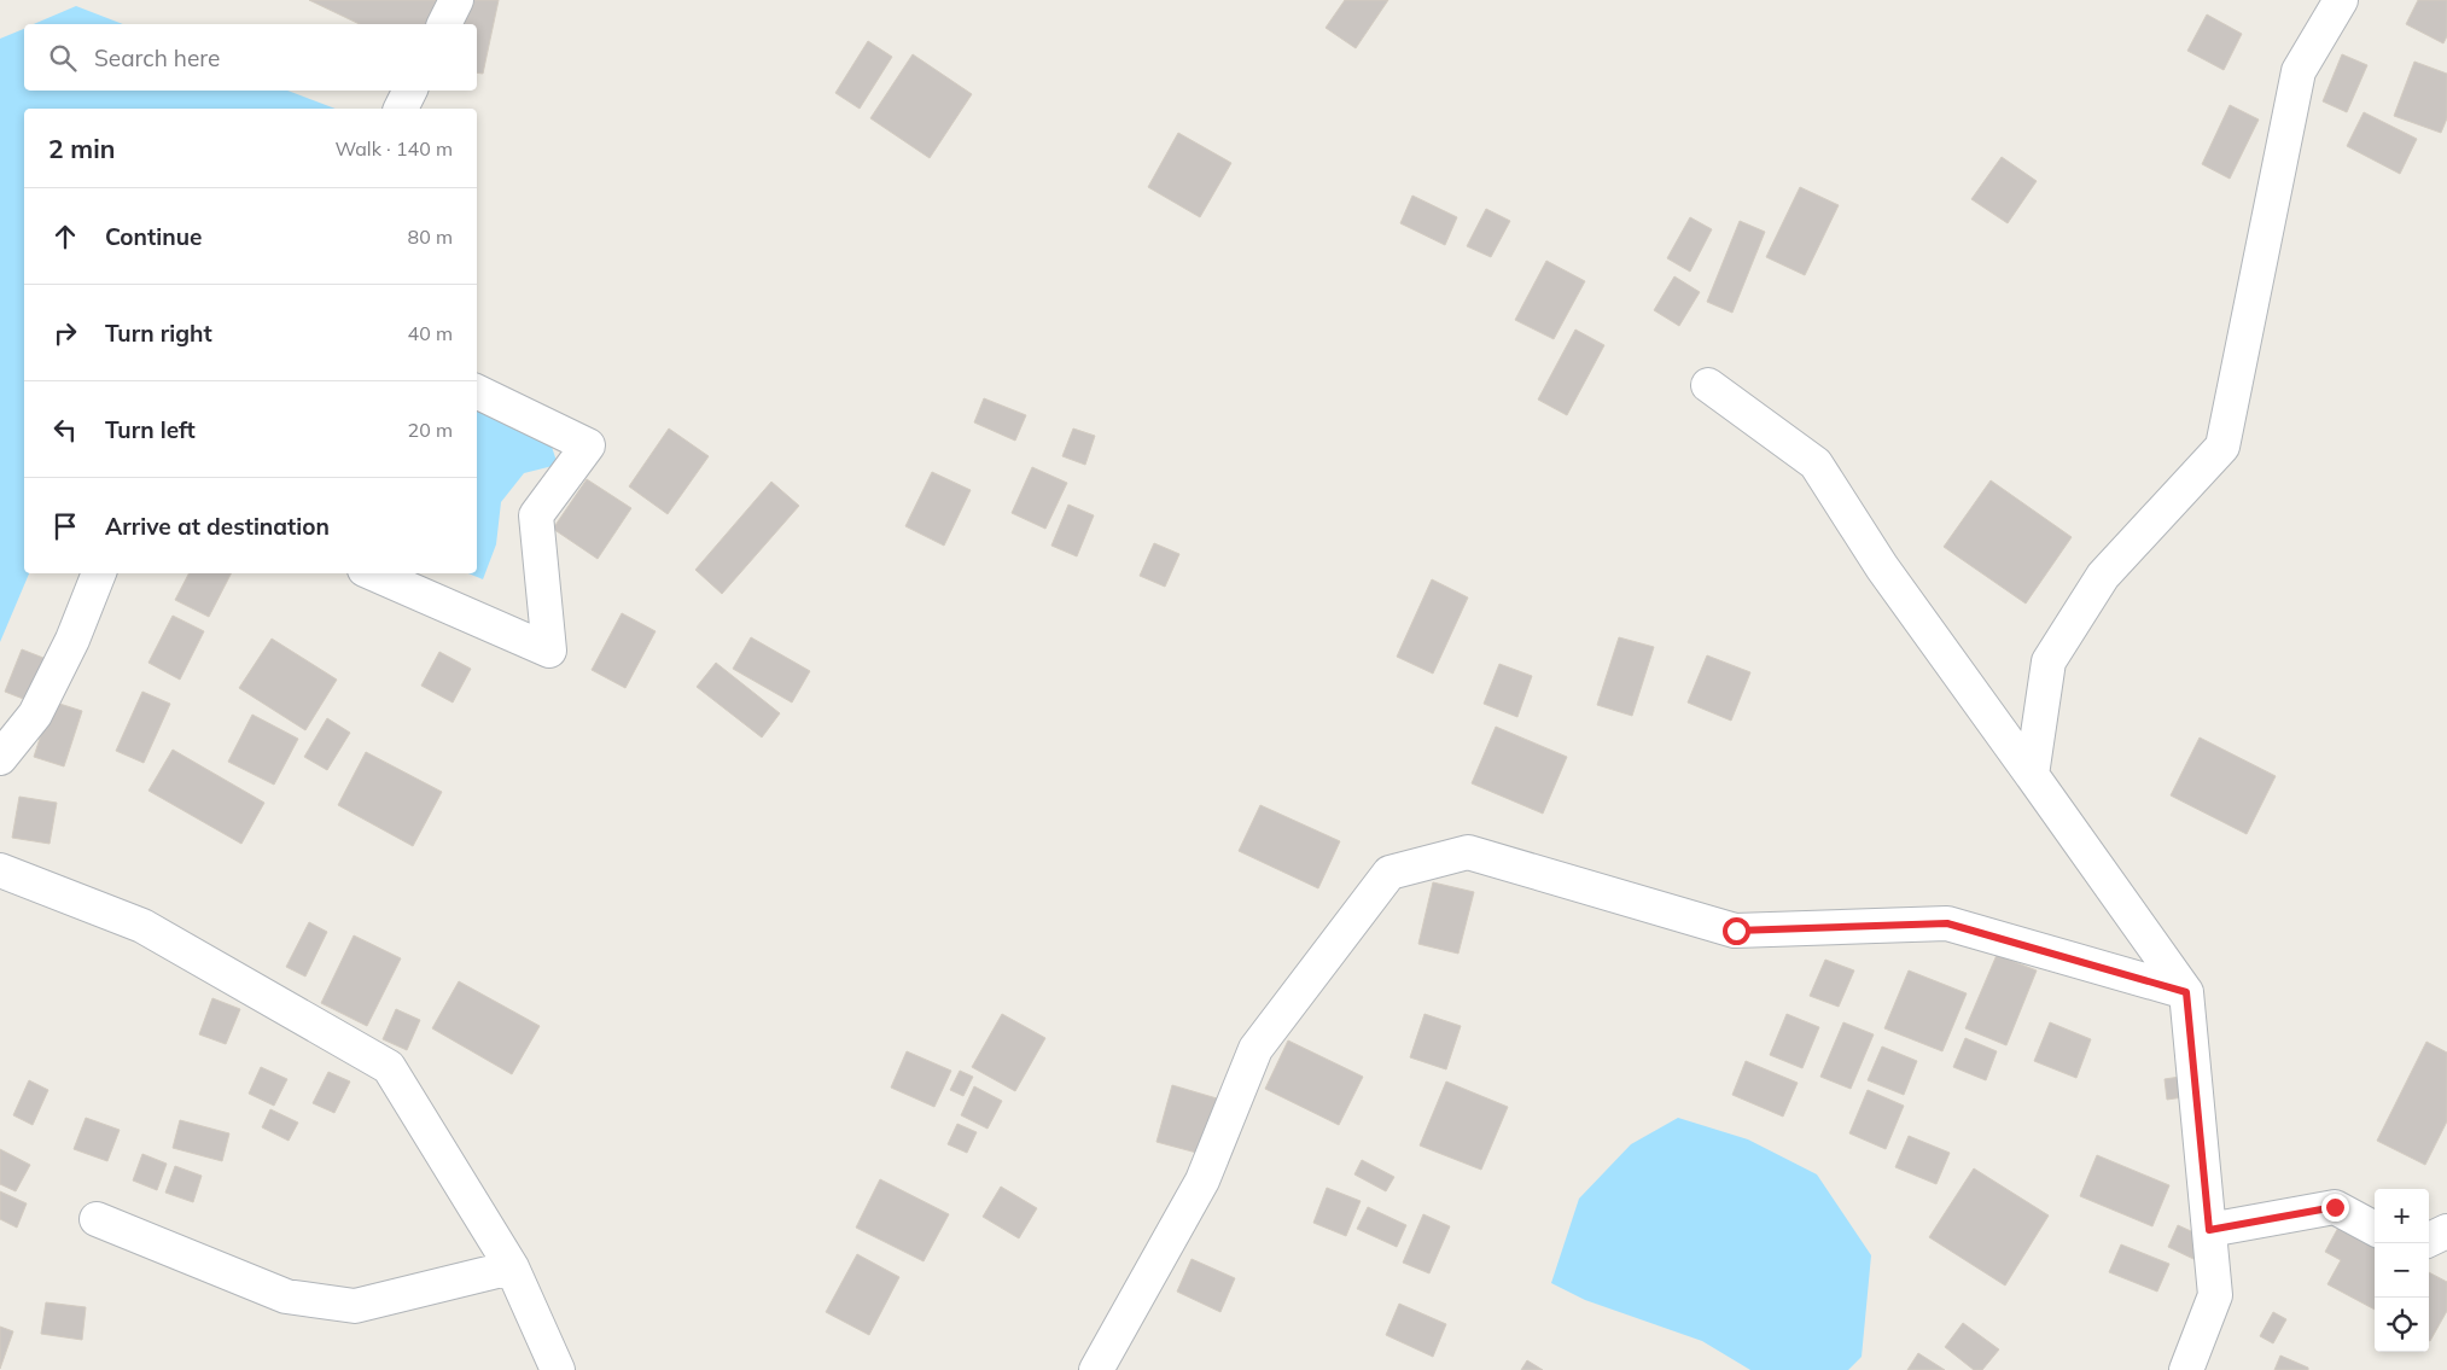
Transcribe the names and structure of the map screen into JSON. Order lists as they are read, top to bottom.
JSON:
{
  "page": {
    "search": "Search here",
    "heading": ["2 min", "Walk · 140 m"],
    "list": [
      ["Continue", "80 m"],
      ["Turn right", "40 m"],
      ["Turn left", "20 m"],
      "Arrive at destination"
    ],
    "map_buttons": ["+", "−"]
  }
}
